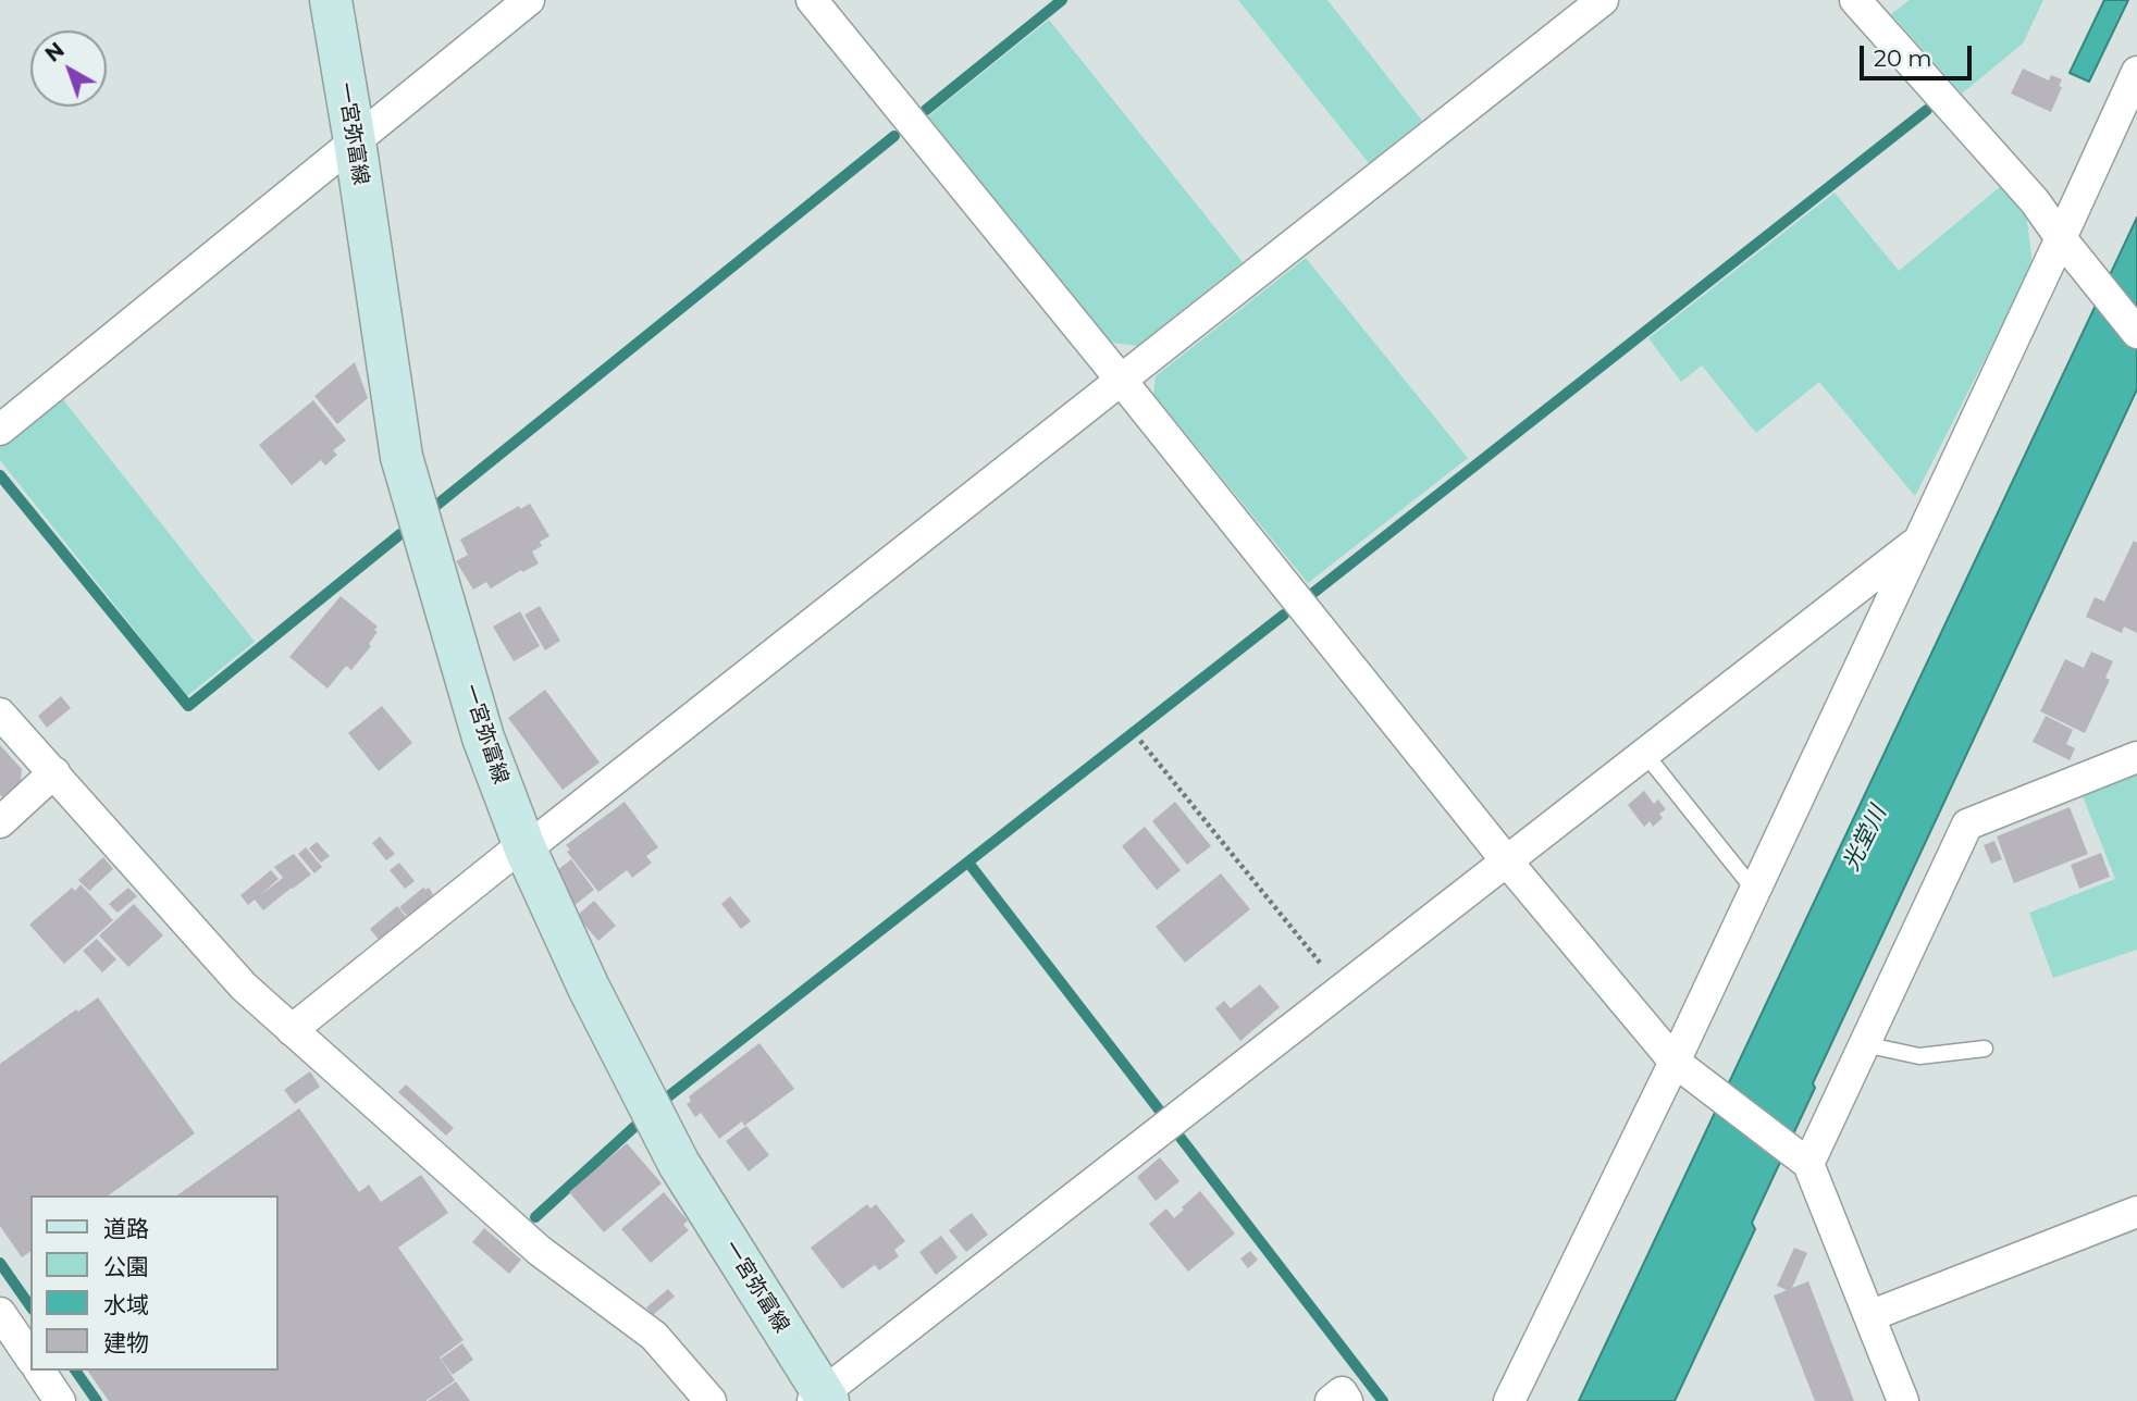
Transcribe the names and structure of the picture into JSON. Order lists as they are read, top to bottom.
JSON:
{
  "streets": {
    "main road": ["一宮弥富線"]
  },
  "water": ["光堂川"],
  "legend": [
    "道路",
    "公園",
    "水域",
    "建物"
  ],
  "scale_bar": "20 m",
  "north": "top left"
}
